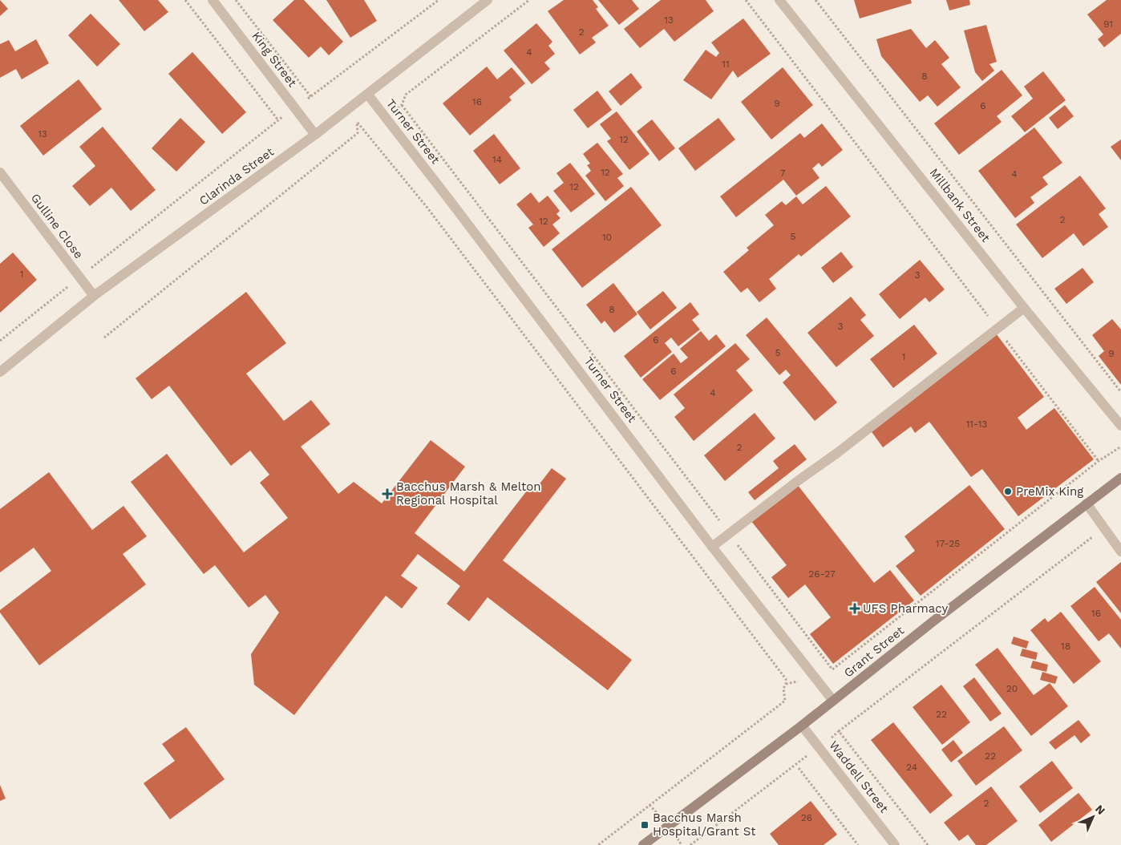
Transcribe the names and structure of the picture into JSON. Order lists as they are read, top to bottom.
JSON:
{
  "streets": {
    "main road": ["Grant Street"],
    "street": [
      "King Street",
      "Turner Street",
      "Clarinda Street",
      "Millbank Street",
      "Gulline Close",
      "Waddell Street"
    ]
  },
  "crossings": [
    ["King Street", "Clarinda Street"],
    ["Turner Street", "Clarinda Street"],
    ["Turner Street", "Grant Street"],
    ["Clarinda Street", "Gulline Close"],
    ["Grant Street", "Waddell Street"]
  ],
  "places": {
    "other": ["PreMix King"],
    "health": ["Bacchus Marsh & Melton Regional Hospital", "UFS Pharmacy"],
    "transit": ["Bacchus Marsh Hospital/Grant St"]
  },
  "house_numbers": [
    "13",
    "91",
    "2",
    "4",
    "11",
    "8",
    "16",
    "9",
    "6",
    "13",
    "12",
    "14",
    "12",
    "7",
    "4",
    "12",
    "2",
    "12",
    "5",
    "10",
    "1",
    "3",
    "8",
    "3",
    "6",
    "5",
    "9",
    "1",
    "6",
    "4",
    "11-13",
    "2",
    "17-25",
    "26-27",
    "16",
    "18",
    "20",
    "22",
    "22",
    "24",
    "2",
    "26"
  ],
  "north": "top right"
}
